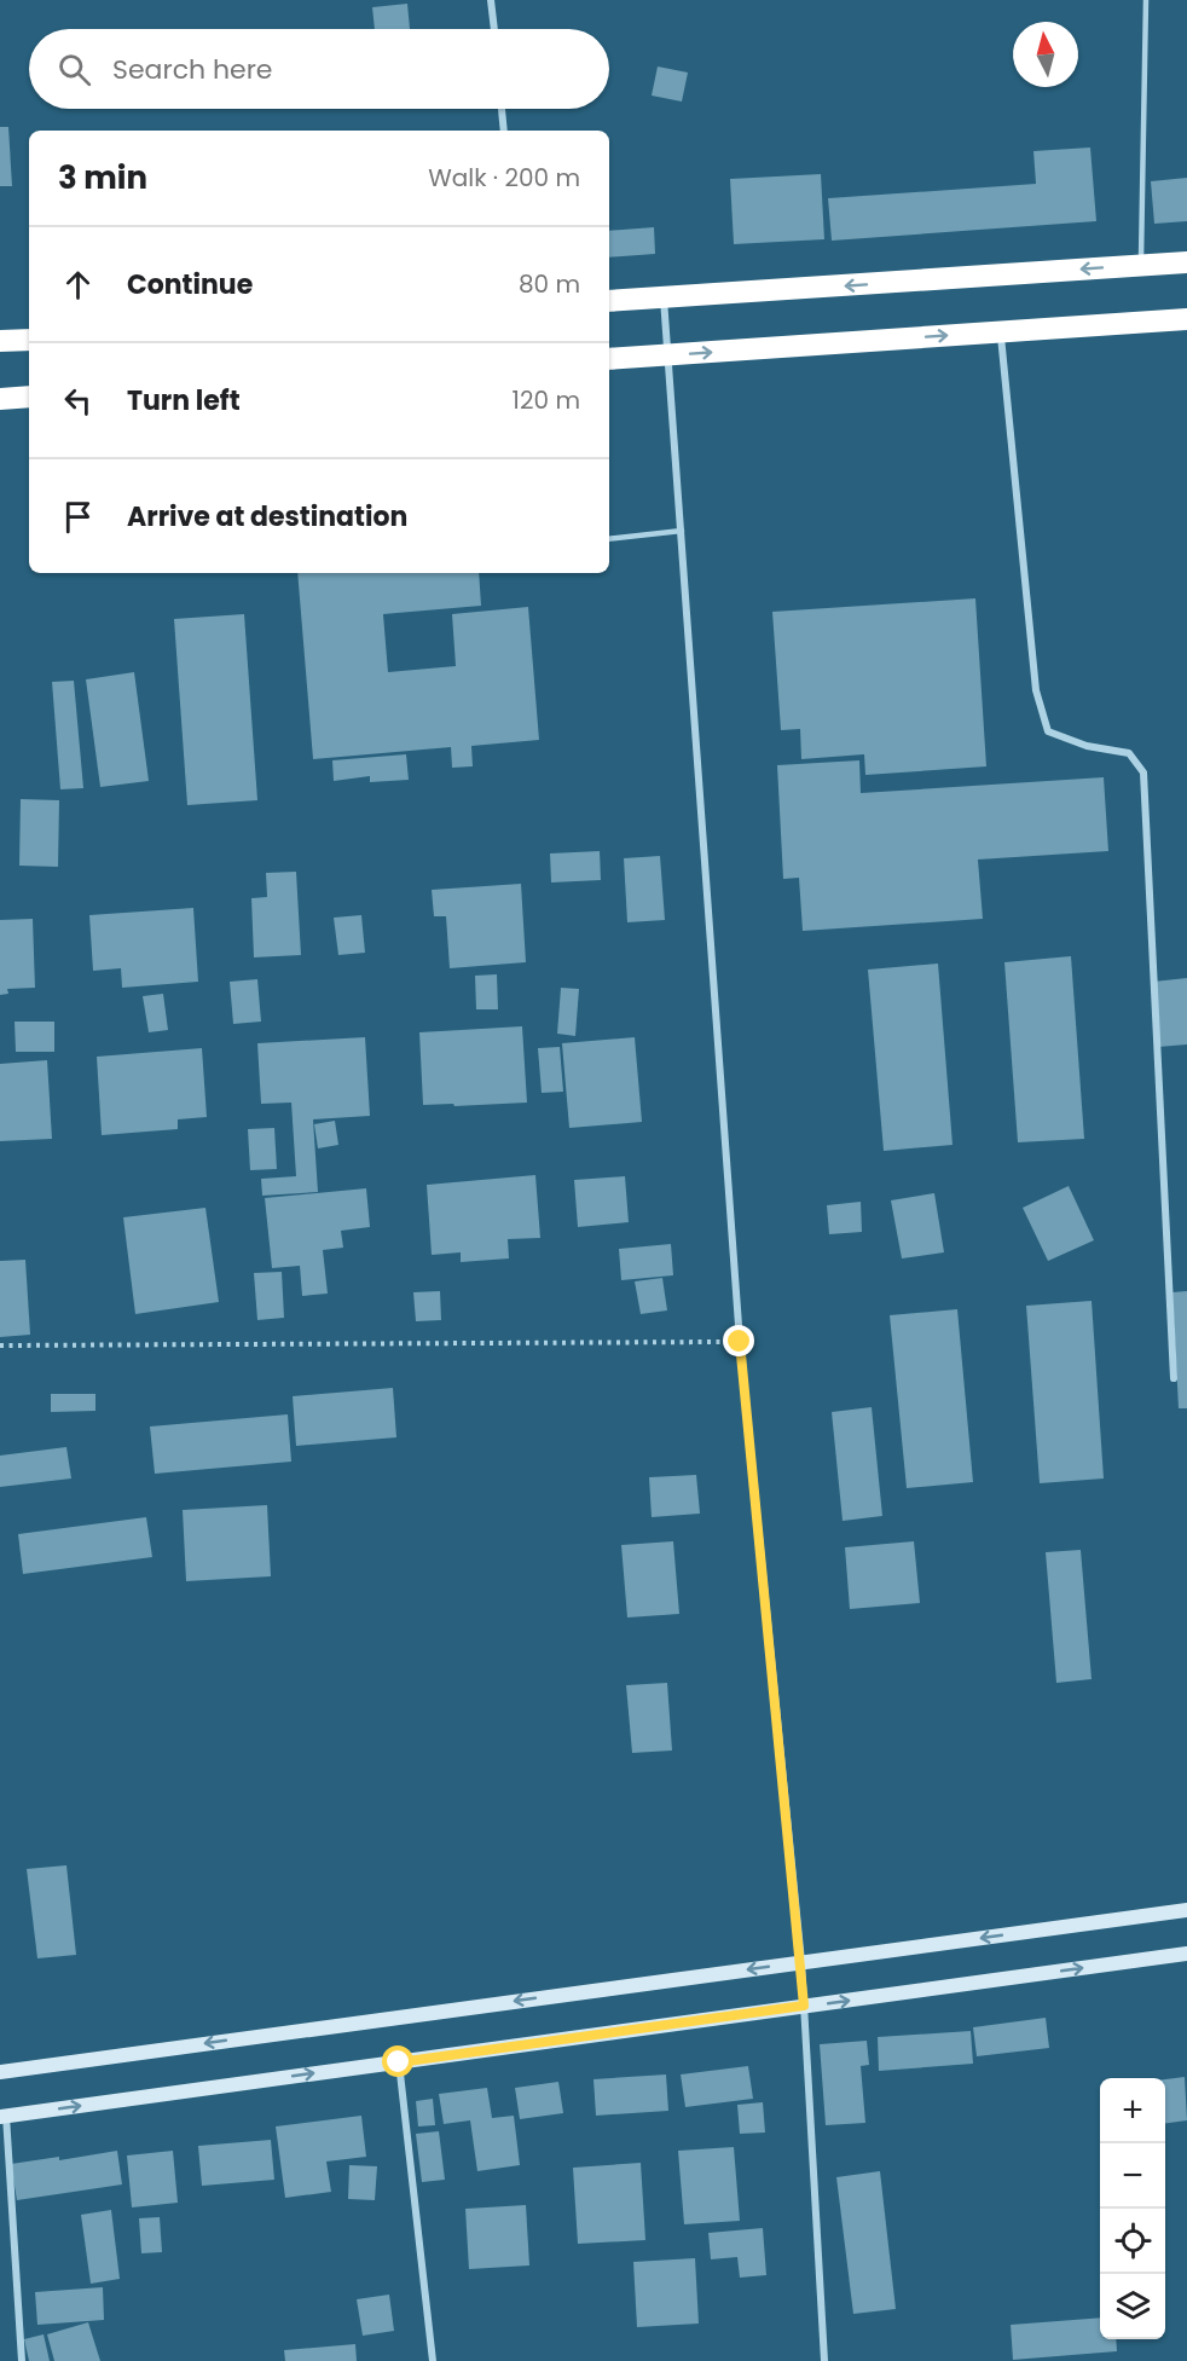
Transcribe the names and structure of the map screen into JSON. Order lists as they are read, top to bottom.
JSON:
{
  "north": "top",
  "page": {
    "search": "Search here",
    "heading": ["3 min", "Walk · 200 m"],
    "list": [
      ["Continue", "80 m"],
      ["Turn left", "120 m"],
      "Arrive at destination"
    ],
    "map_buttons": ["+", "−"]
  }
}
